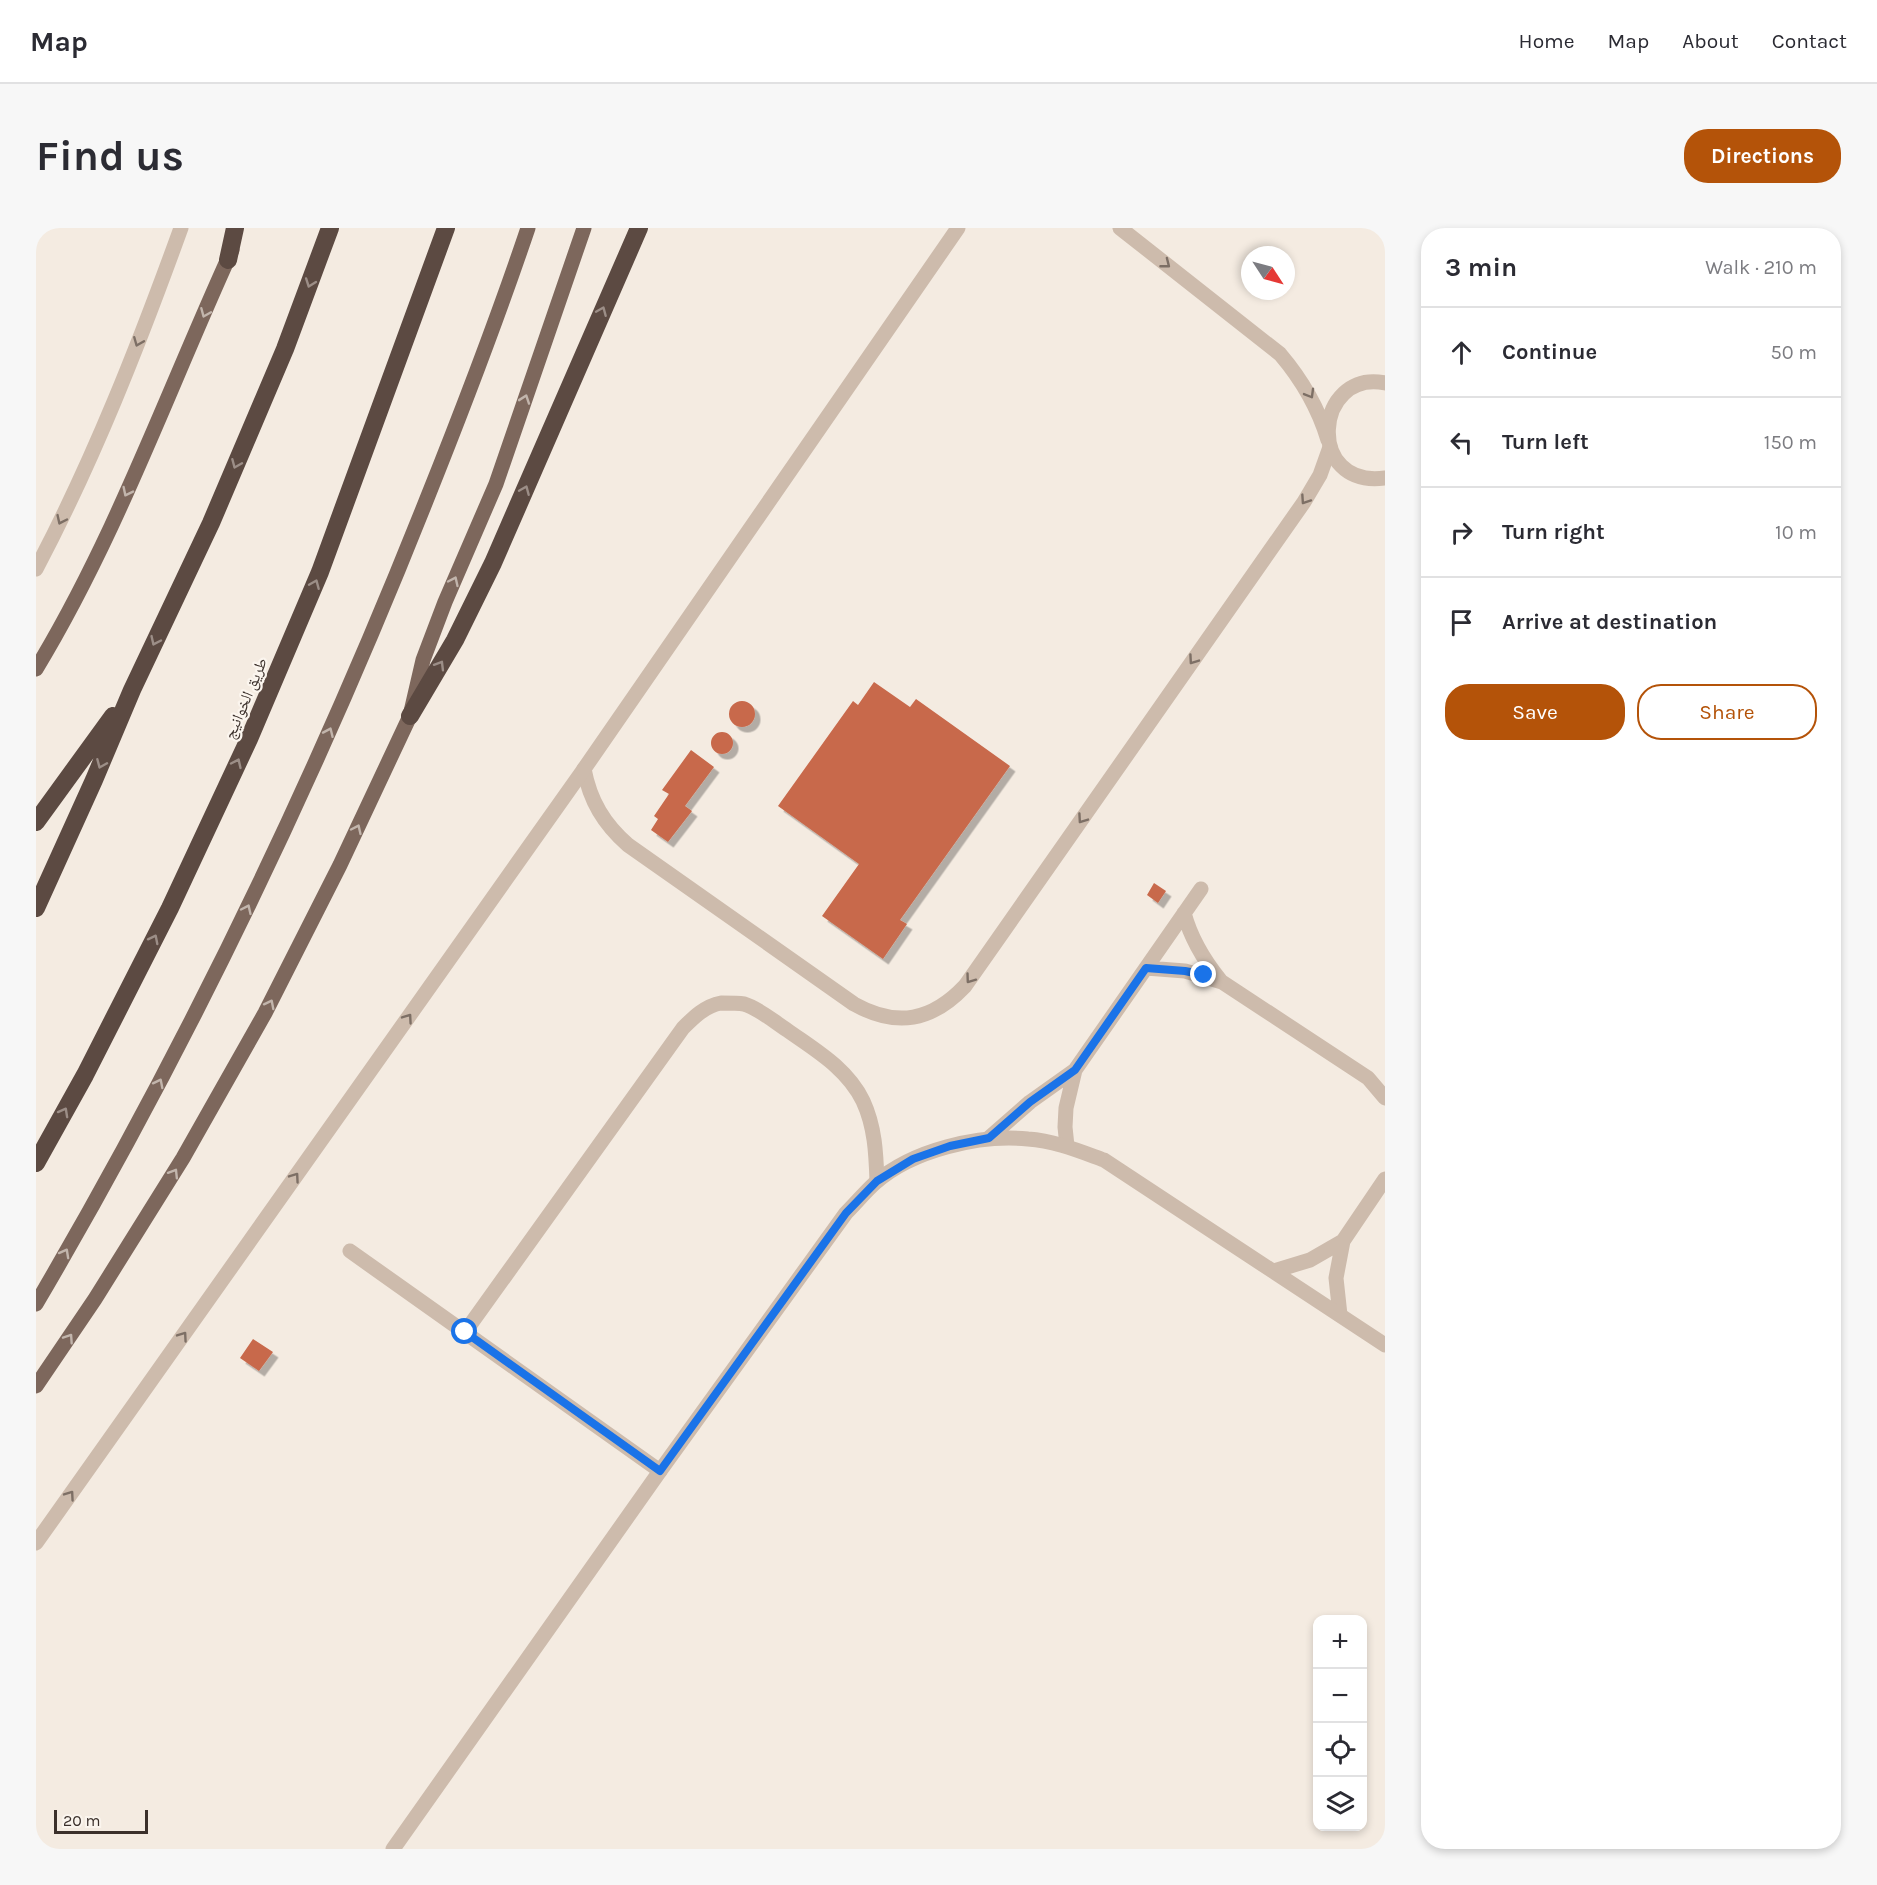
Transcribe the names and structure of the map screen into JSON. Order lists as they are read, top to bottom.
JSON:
{
  "streets": {
    "highway": ["طريق الخوانيج"]
  },
  "scale_bar": "20 m",
  "north": "bottom right",
  "page": {
    "header": "Map",
    "nav": [
      "Home",
      "Map",
      "About",
      "Contact"
    ],
    "buttons": [
      "Directions",
      ["Save", "Share"]
    ],
    "title": "Find us",
    "heading": ["3 min", "Walk · 210 m"],
    "list": [
      ["Continue", "50 m"],
      ["Turn left", "150 m"],
      ["Turn right", "10 m"],
      "Arrive at destination"
    ],
    "map_buttons": ["+", "−"],
    "scale": "20 m"
  }
}
